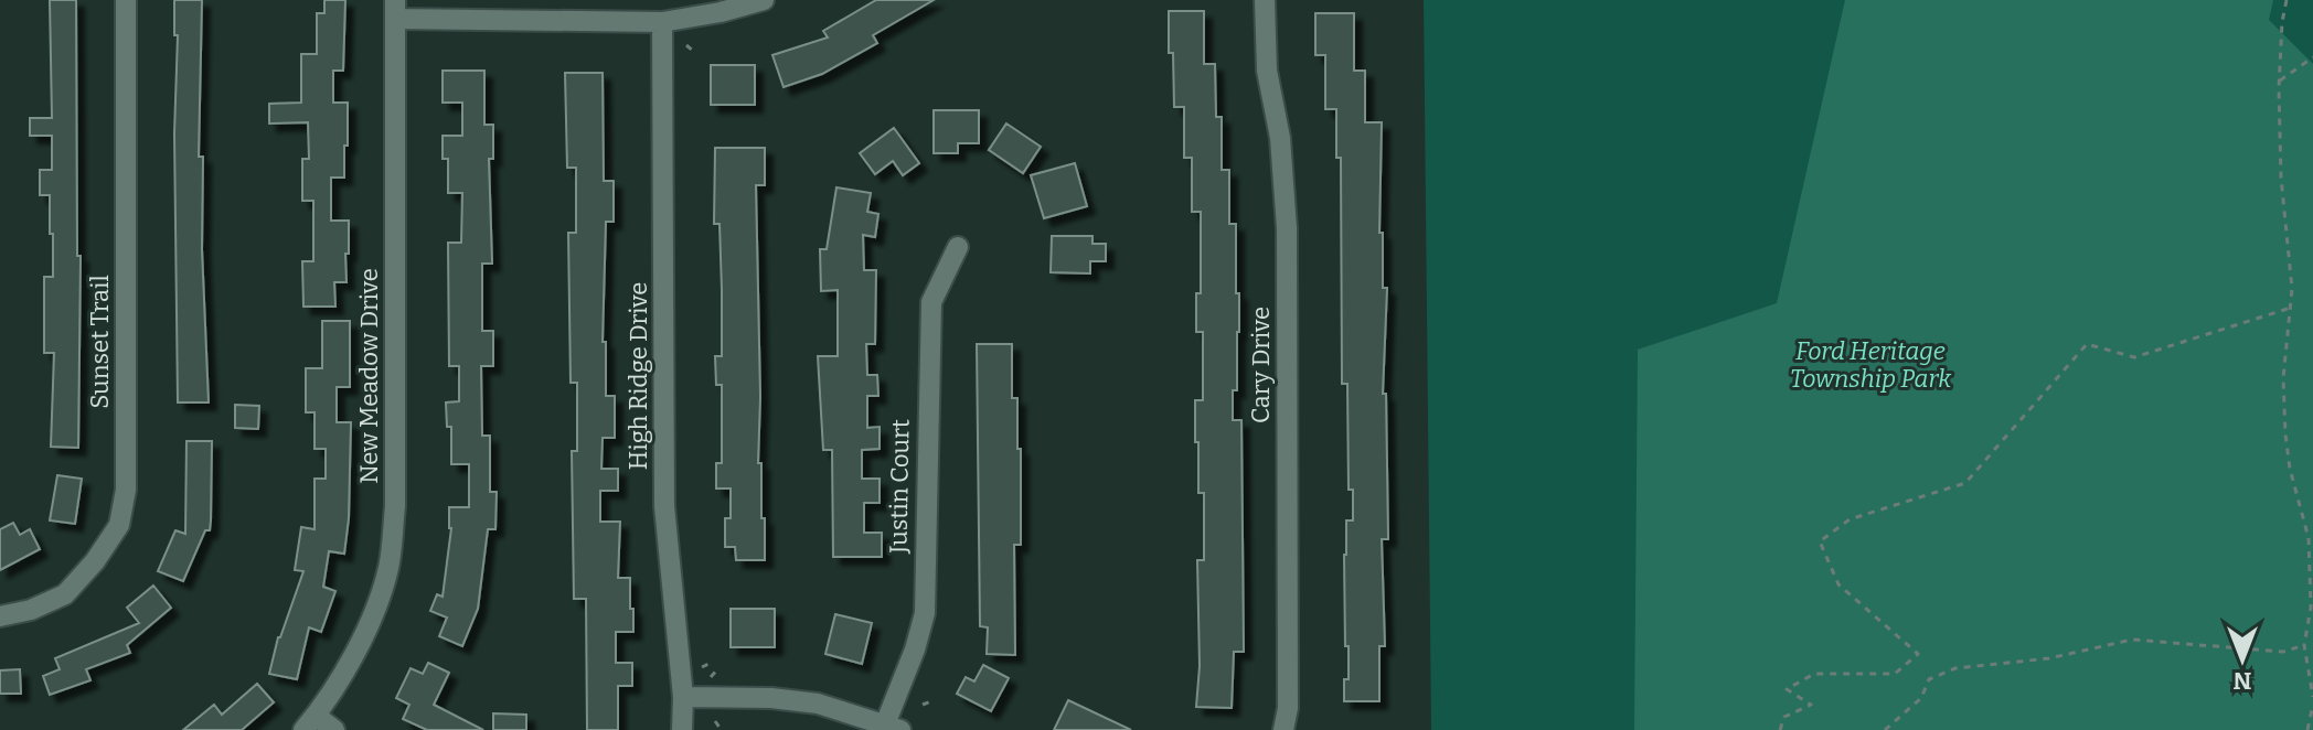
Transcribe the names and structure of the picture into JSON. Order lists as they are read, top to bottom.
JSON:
{
  "streets": {
    "street": [
      "Sunset Trail",
      "Cary Drive",
      "New Meadow Drive",
      "High Ridge Drive",
      "Justin Court"
    ]
  },
  "parks": ["Ford Heritage Township Park"],
  "north": "bottom"
}
